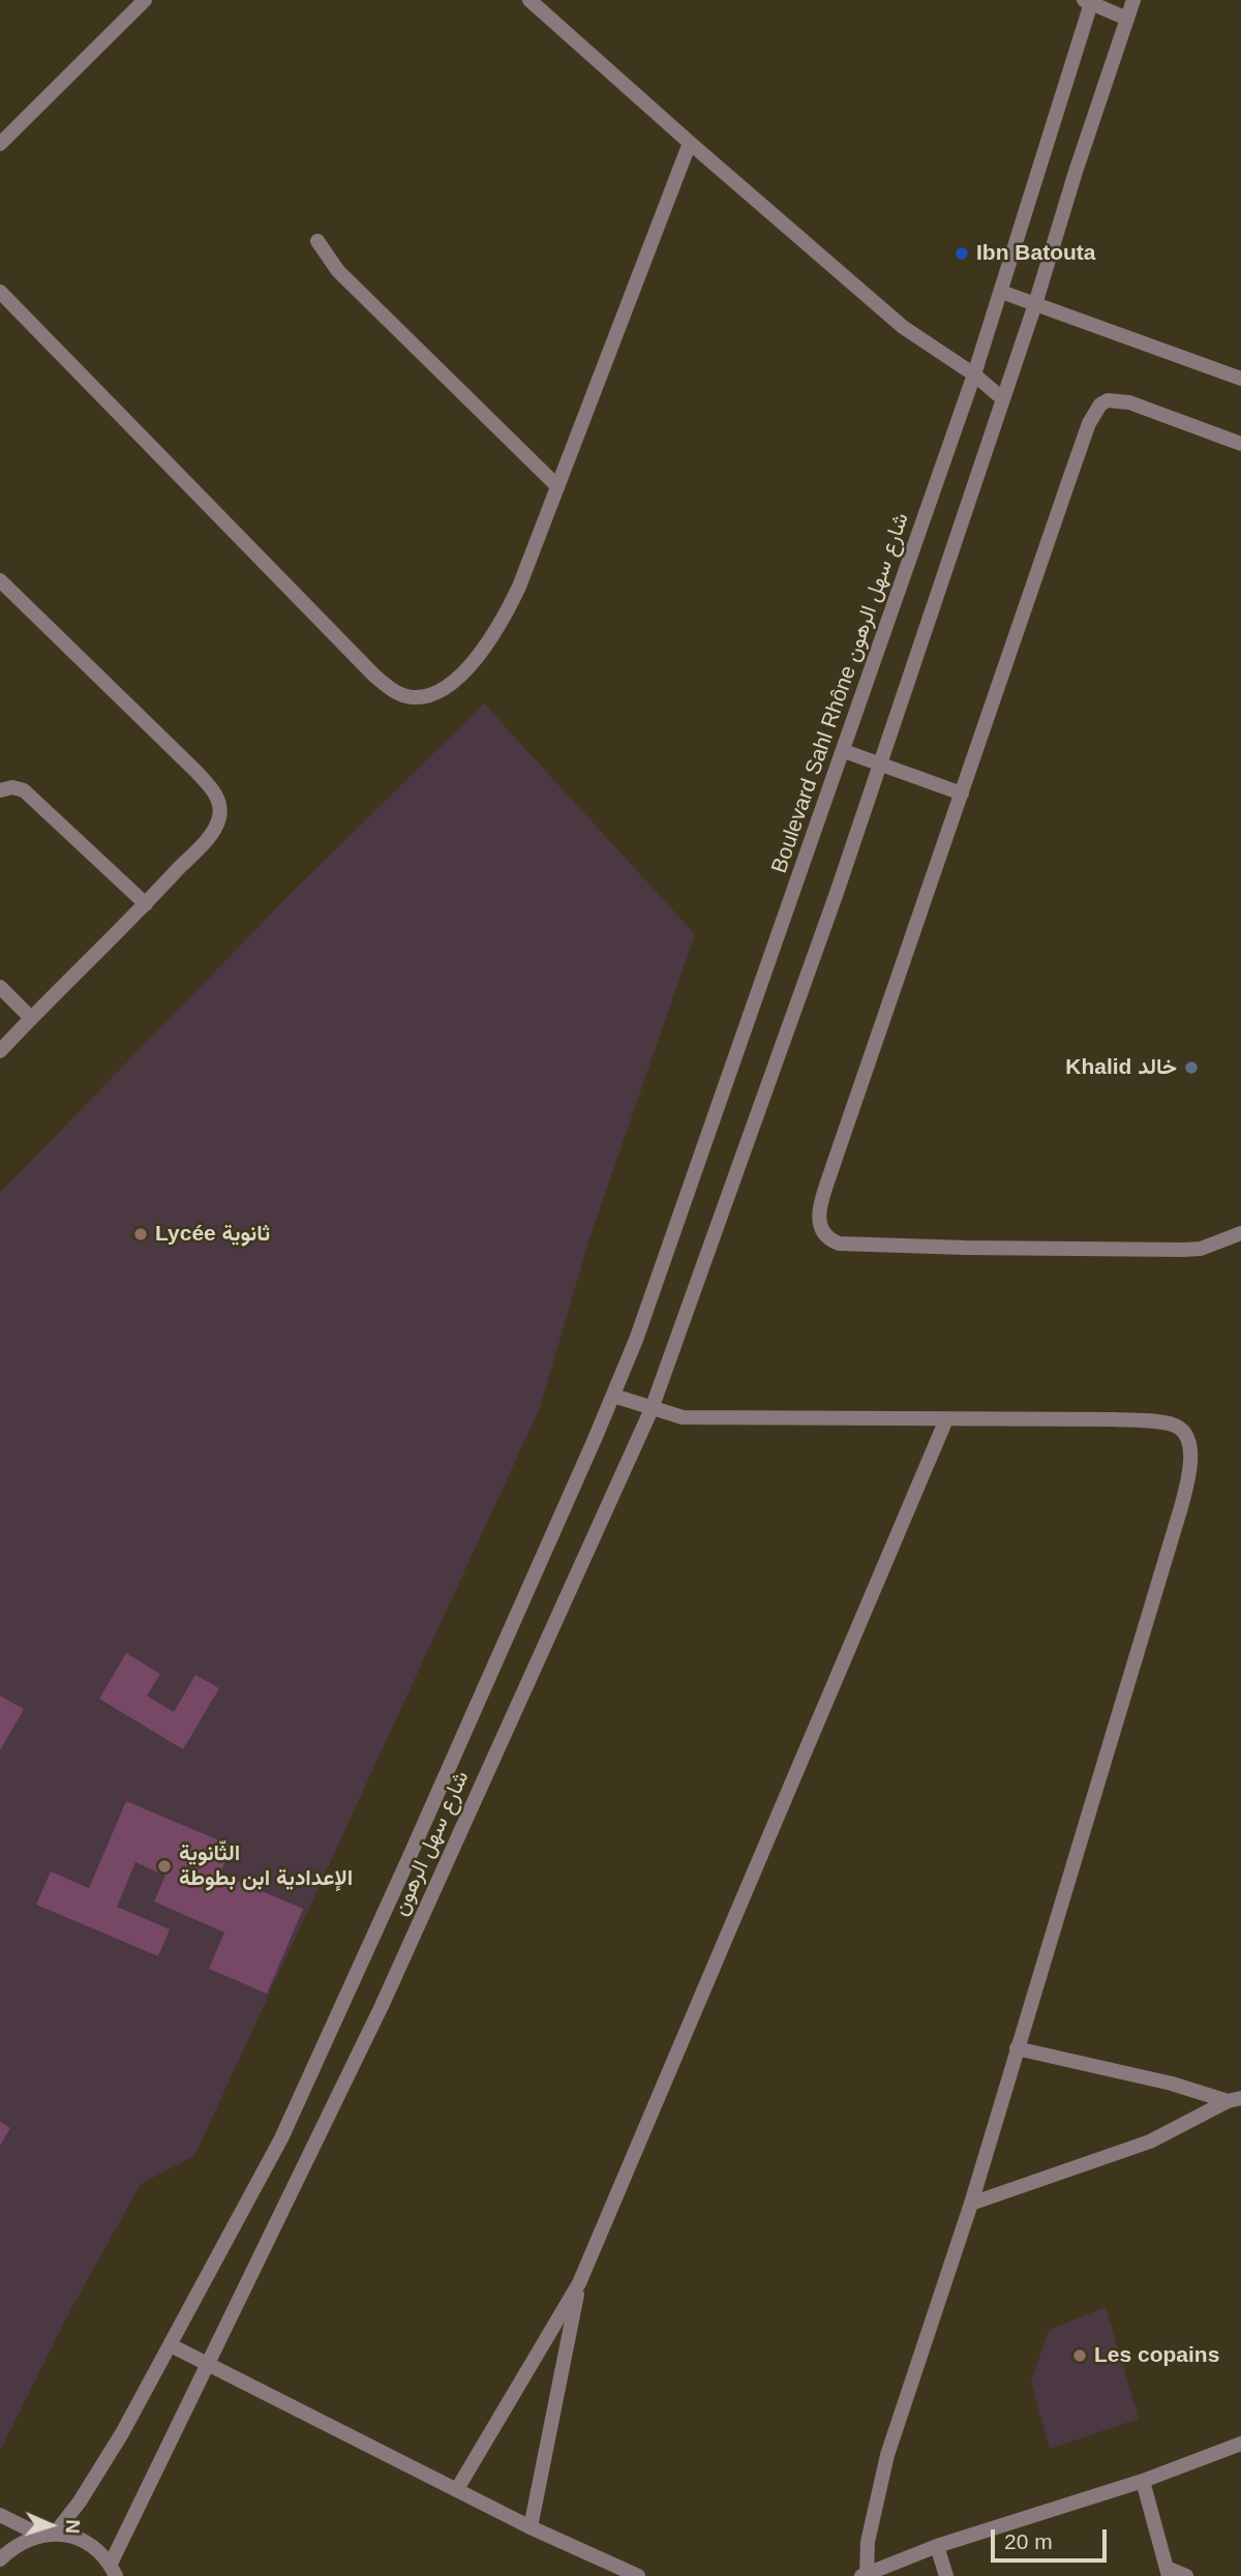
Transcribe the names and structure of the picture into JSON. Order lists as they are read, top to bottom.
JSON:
{
  "streets": {
    "street": ["Boulevard Sahl Rhône شارع سهل الرهون", "شارع سهل الرهون"]
  },
  "crossings": [
    ["Boulevard Sahl Rhône شارع سهل الرهون", "شارع سهل الرهون"]
  ],
  "places": [
    "Ibn Batouta",
    "Khalid خالد",
    "Lycée ثانوية",
    "الثّانوية الإعدادية ابن بطوطة",
    "Les copains"
  ],
  "scale_bar": "20 m",
  "north": "right"
}
